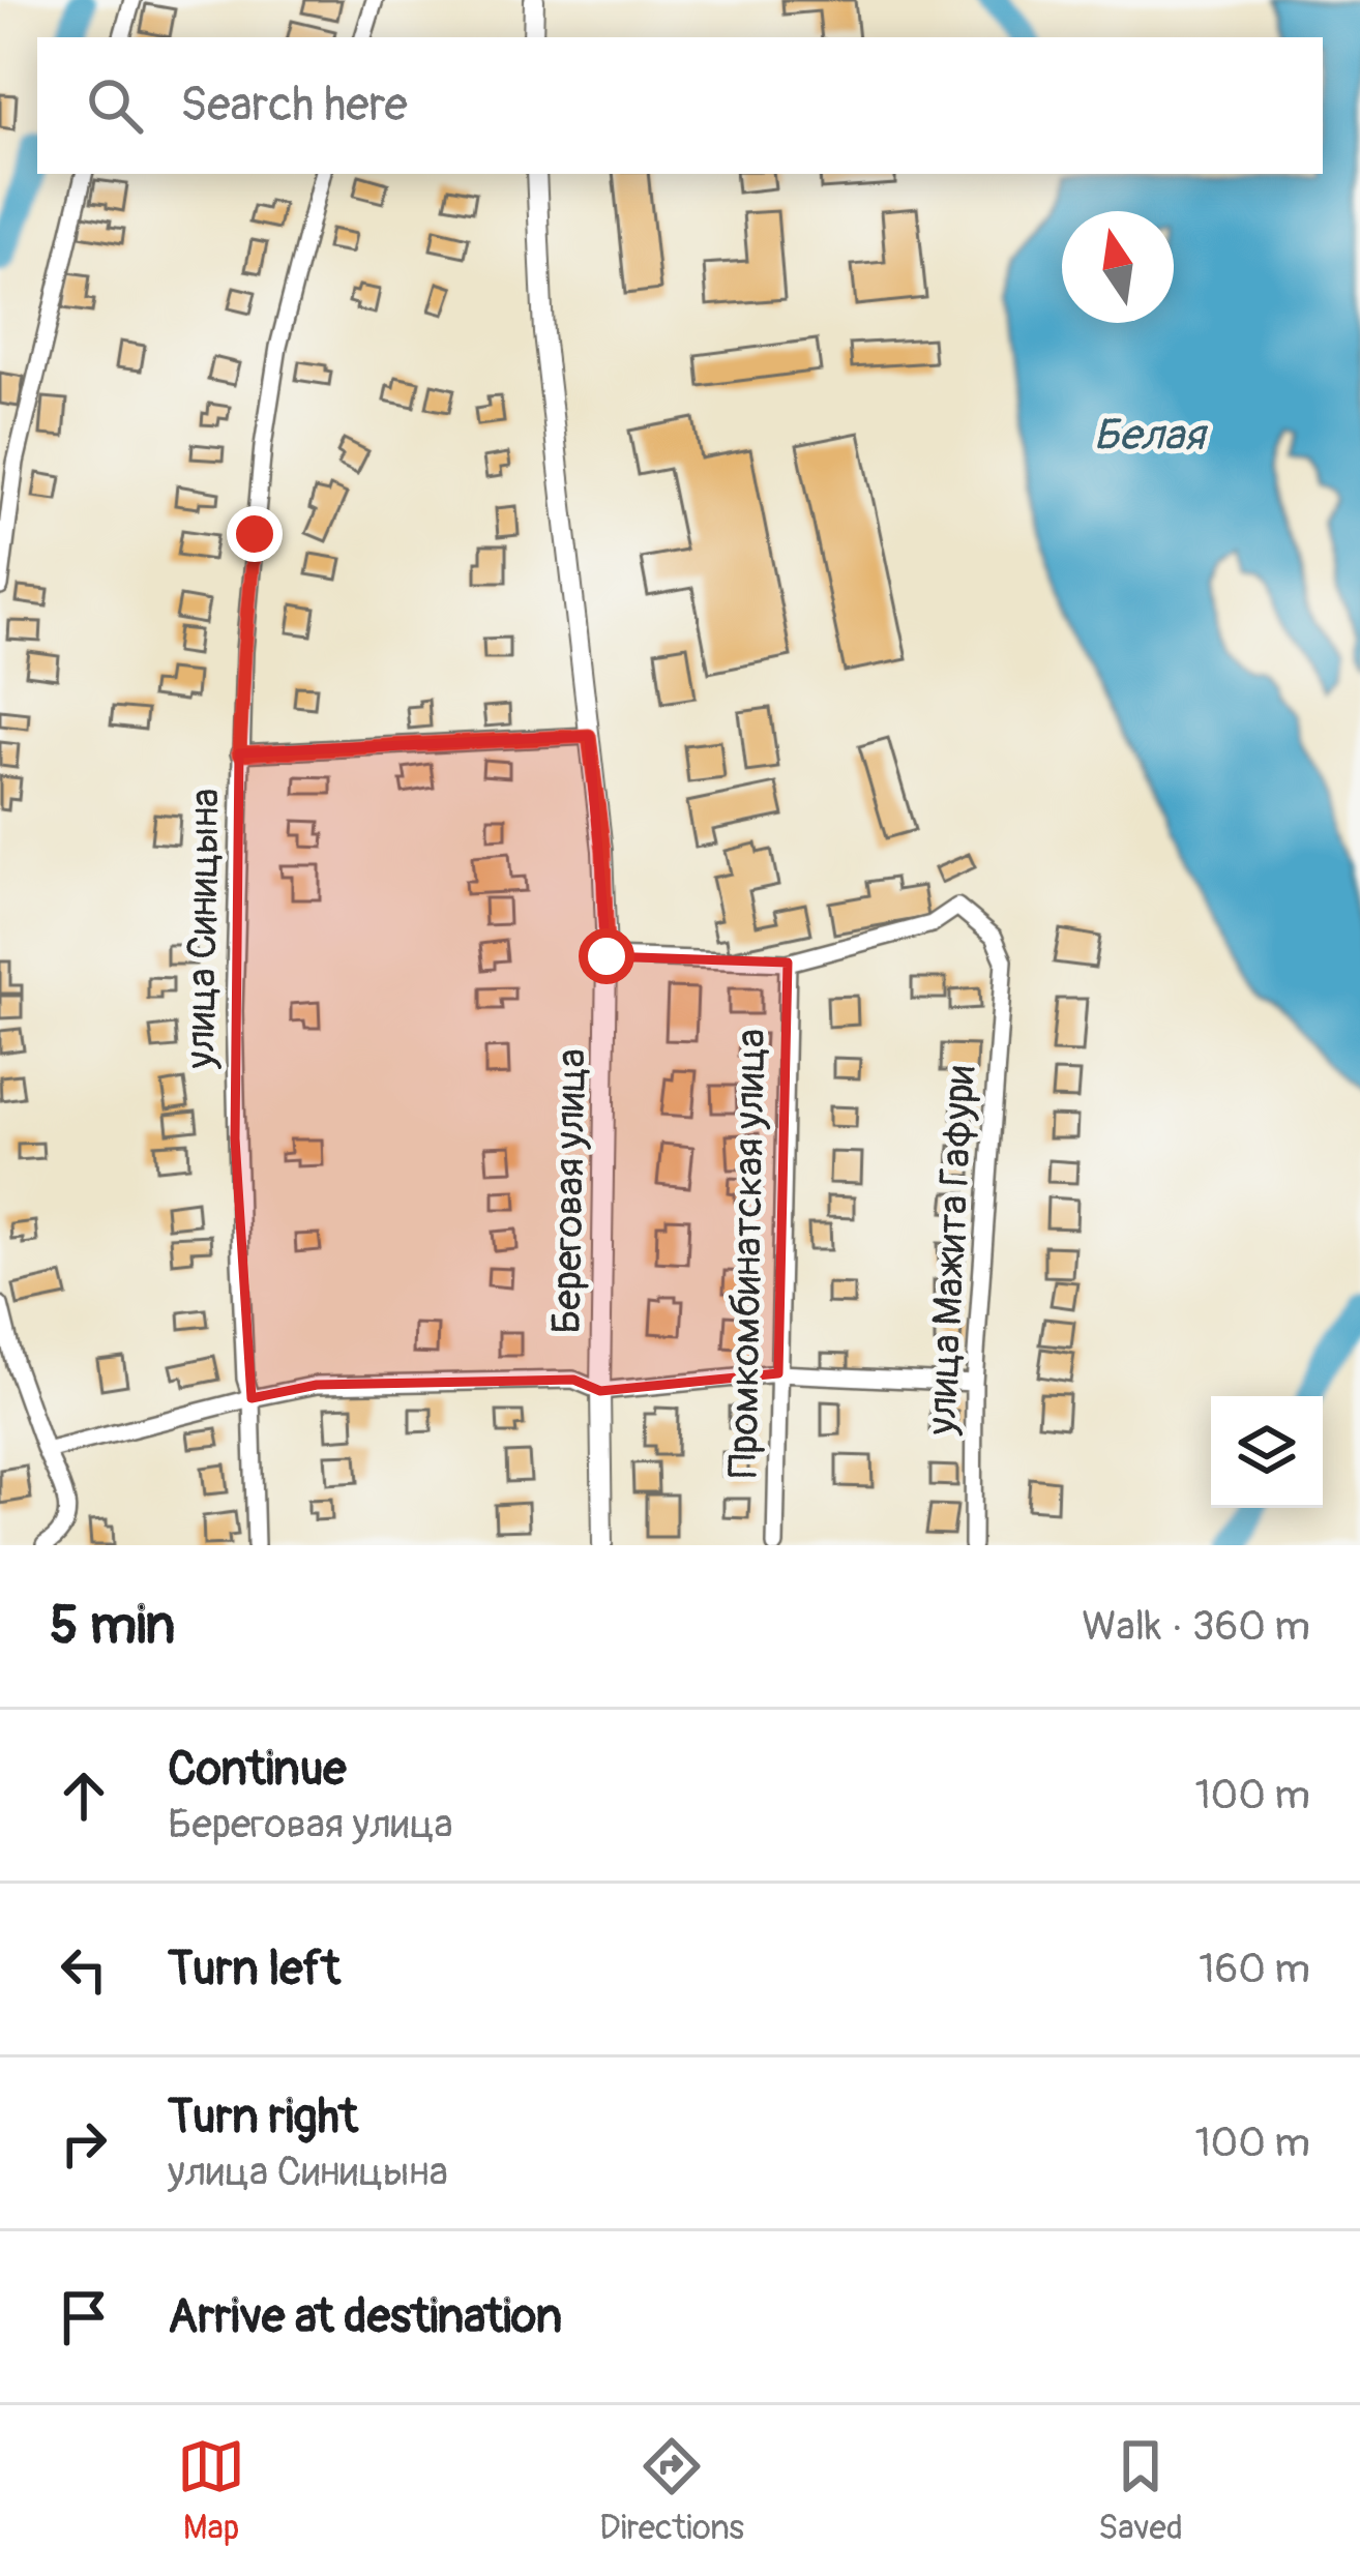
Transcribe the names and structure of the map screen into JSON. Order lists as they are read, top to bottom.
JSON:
{
  "streets": {
    "main road": ["Береговая улица"],
    "street": ["улица Синицына", "улица Мажита Гафури", "Промкомбинатская улица"]
  },
  "crossings": [
    ["улица Мажита Гафури", "Промкомбинатская улица"]
  ],
  "water": ["Белая"],
  "north": "top",
  "page": {
    "search": "Search here",
    "heading": ["5 min", "Walk · 360 m"],
    "list": [
      ["Continue", "Береговая улица", "100 m"],
      ["Turn left", "160 m"],
      ["Turn right", "улица Синицына", "100 m"],
      "Arrive at destination"
    ],
    "nav": ["Map", "Directions", "Saved"]
  }
}
